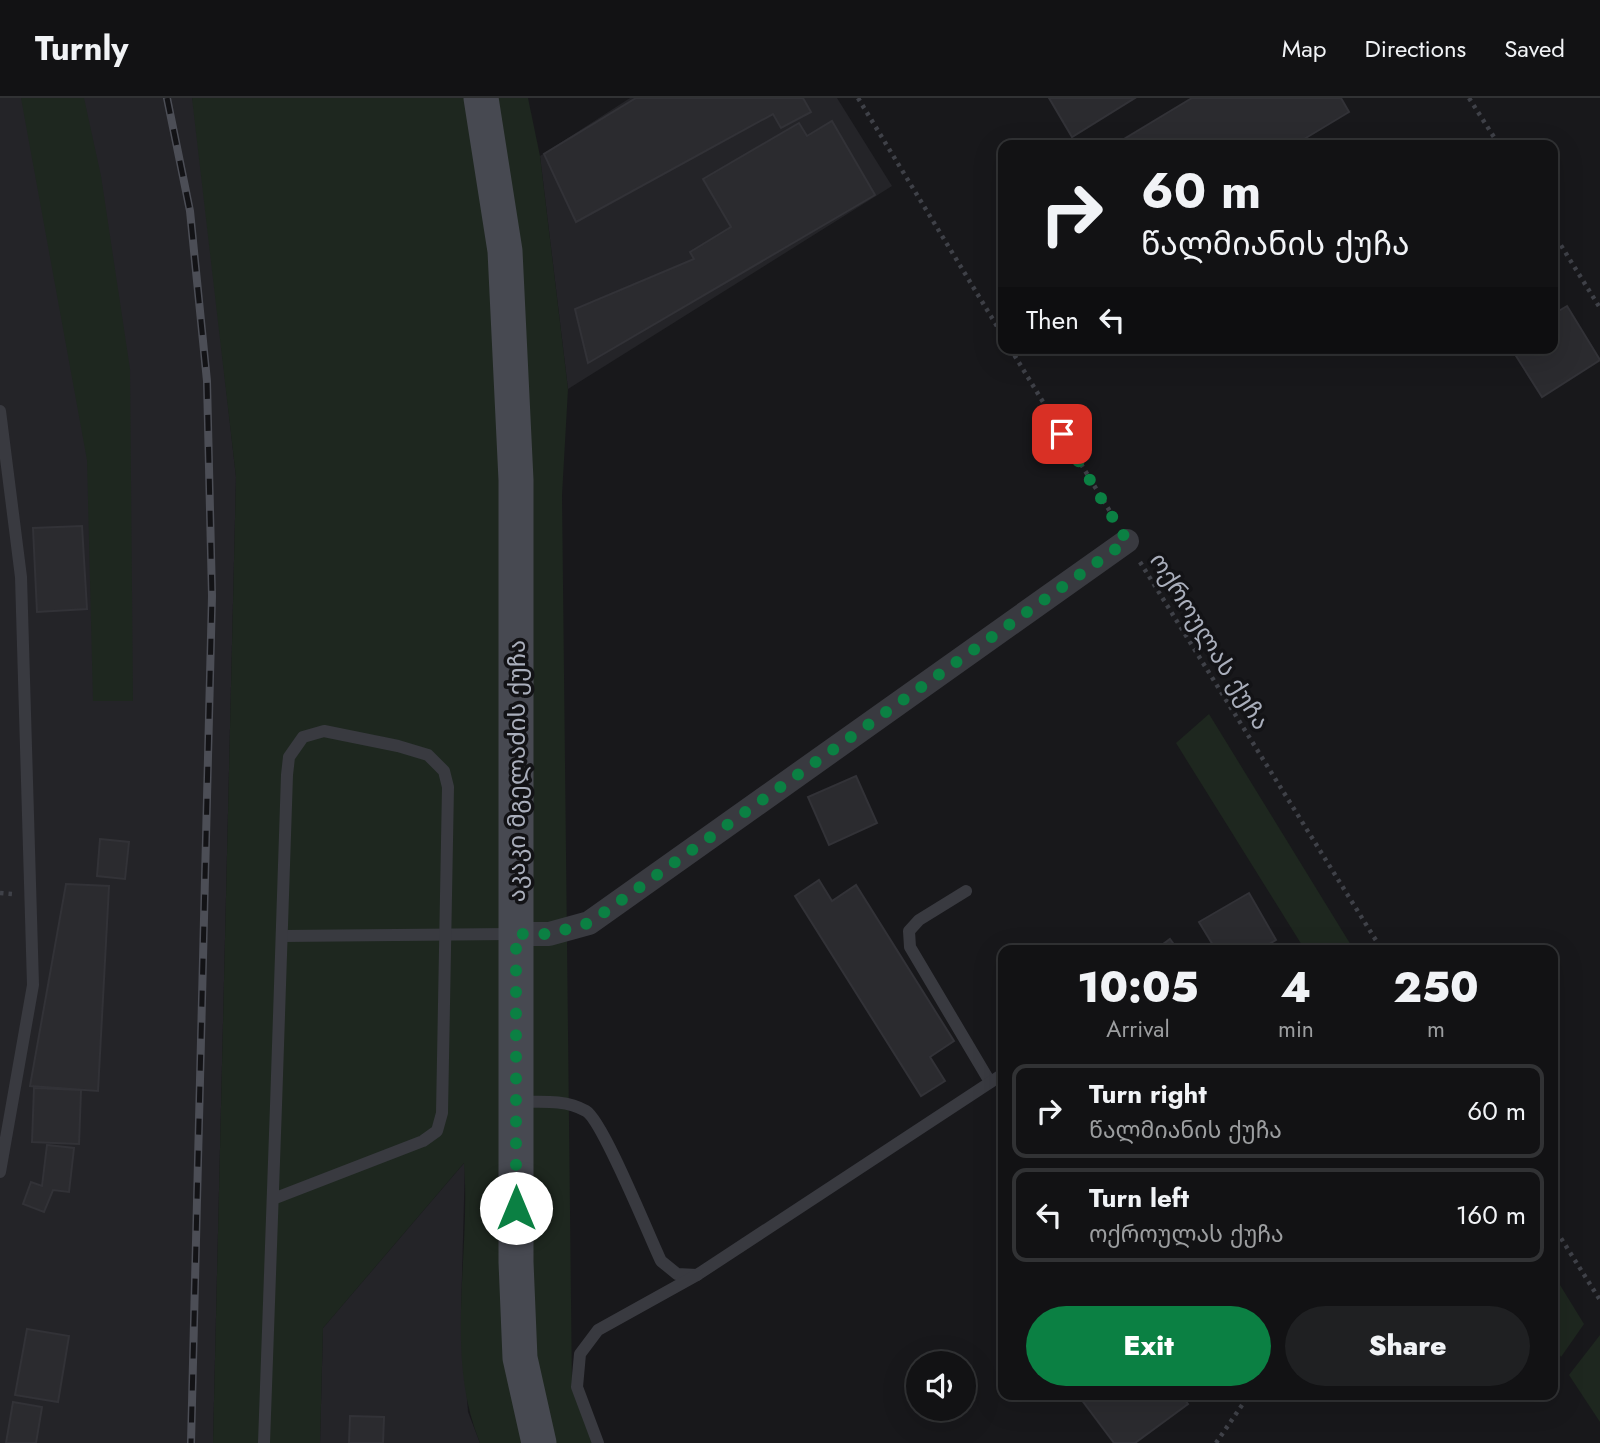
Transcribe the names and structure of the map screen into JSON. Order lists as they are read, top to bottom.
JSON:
{
  "streets": {
    "street": ["აკაკი მგელაძის ქუჩა"],
    "path": ["ოქროულას ქუჩა"]
  },
  "page": {
    "header": "Turnly",
    "nav": ["Map", "Directions", "Saved"],
    "turn": ["60 m", "წალმიანის ქუჩა"],
    "then": "Then",
    "eta": [
      "10:05",
      "Arrival",
      "4",
      "min",
      "250",
      "m"
    ],
    "list": [
      {
        "name": "Turn right",
        "note": "წალმიანის ქუჩა",
        "value": "60 m"
      },
      {
        "name": "Turn left",
        "note": "ოქროულას ქუჩა",
        "value": "160 m"
      }
    ],
    "buttons": ["Exit", "Share"]
  }
}
